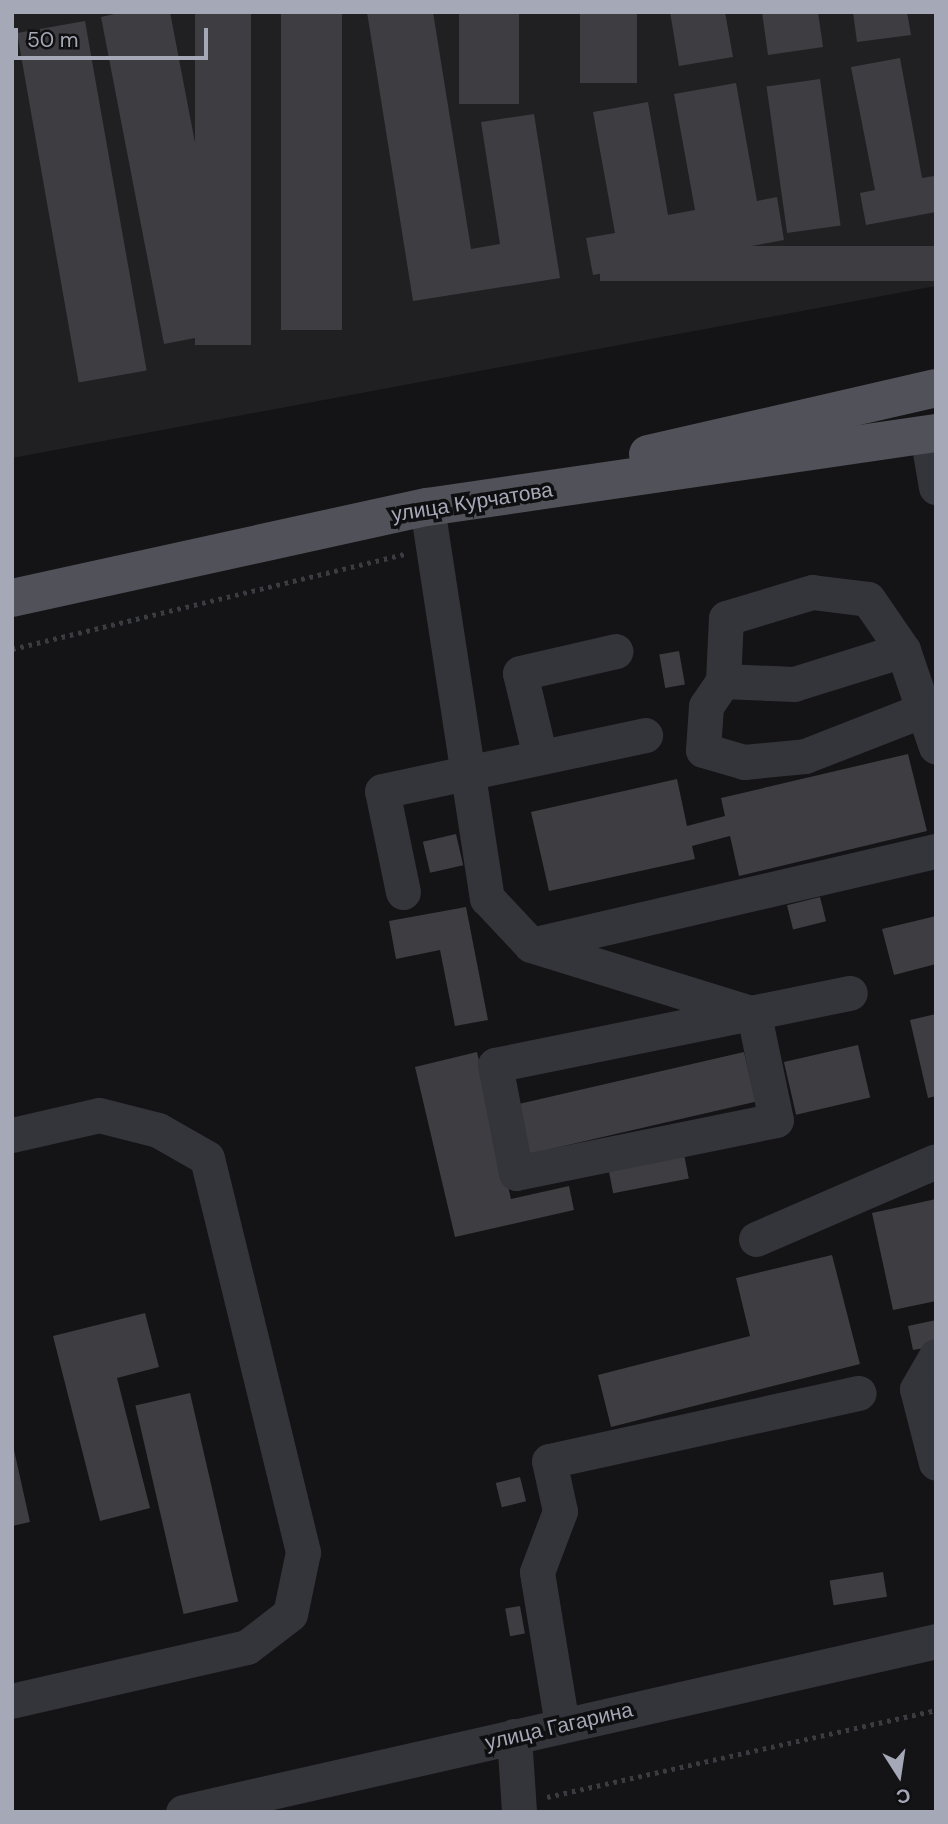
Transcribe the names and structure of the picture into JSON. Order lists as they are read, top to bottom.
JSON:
{
  "streets": {
    "main road": ["улица Курчатова"],
    "street": ["улица Гагарина"]
  },
  "scale_bar": "50 m",
  "north": "bottom"
}
